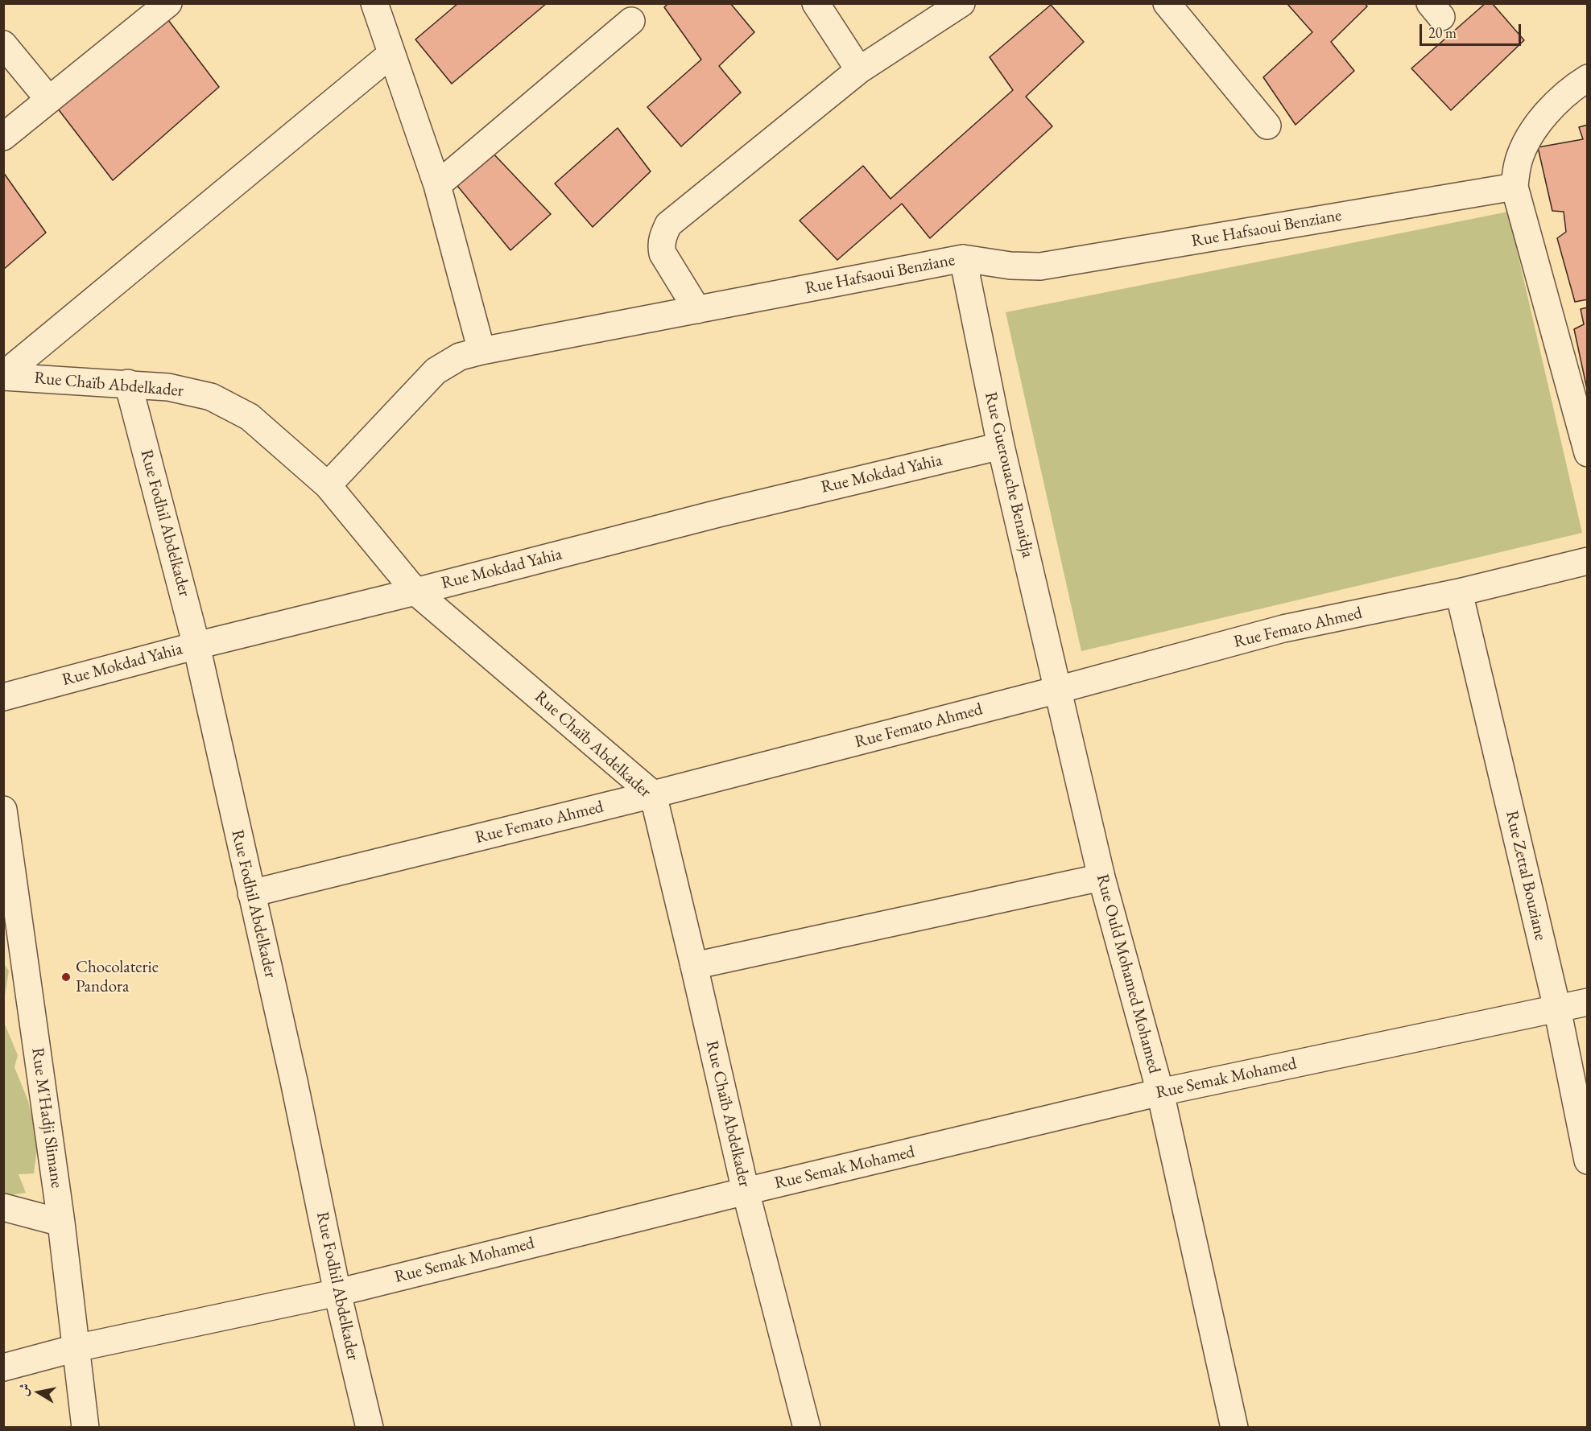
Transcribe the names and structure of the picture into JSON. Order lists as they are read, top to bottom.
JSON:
{
  "streets": {
    "street": [
      "Rue Hafsaoui Benziane",
      "Rue Chaïb Abdelkader",
      "Rue Mokdad Yahia",
      "Rue Guerouache Benaidja",
      "Rue Fodhil Abdelkader",
      "Rue Femato Ahmed",
      "Rue Zettal Bouziane",
      "Rue Ould Mohamed Mohamed",
      "Rue Semak Mohamed",
      "Rue M'Hadji Slimane"
    ]
  },
  "crossings": [
    ["Rue Hafsaoui Benziane", "Rue Chaïb Abdelkader"],
    ["Rue Hafsaoui Benziane", "Rue Guerouache Benaidja"],
    ["Rue Chaïb Abdelkader", "Rue Mokdad Yahia"],
    ["Rue Chaïb Abdelkader", "Rue Fodhil Abdelkader"],
    ["Rue Chaïb Abdelkader", "Rue Femato Ahmed"],
    ["Rue Chaïb Abdelkader", "Rue Semak Mohamed"],
    ["Rue Mokdad Yahia", "Rue Guerouache Benaidja"],
    ["Rue Mokdad Yahia", "Rue Fodhil Abdelkader"],
    ["Rue Guerouache Benaidja", "Rue Femato Ahmed"],
    ["Rue Guerouache Benaidja", "Rue Ould Mohamed Mohamed"],
    ["Rue Fodhil Abdelkader", "Rue Femato Ahmed"],
    ["Rue Fodhil Abdelkader", "Rue Semak Mohamed"],
    ["Rue Femato Ahmed", "Rue Zettal Bouziane"],
    ["Rue Femato Ahmed", "Rue Ould Mohamed Mohamed"],
    ["Rue Zettal Bouziane", "Rue Semak Mohamed"],
    ["Rue Ould Mohamed Mohamed", "Rue Semak Mohamed"],
    ["Rue Semak Mohamed", "Rue M'Hadji Slimane"]
  ],
  "places": ["Chocolaterie Pandora"],
  "scale_bar": "20 m",
  "north": "left"
}
